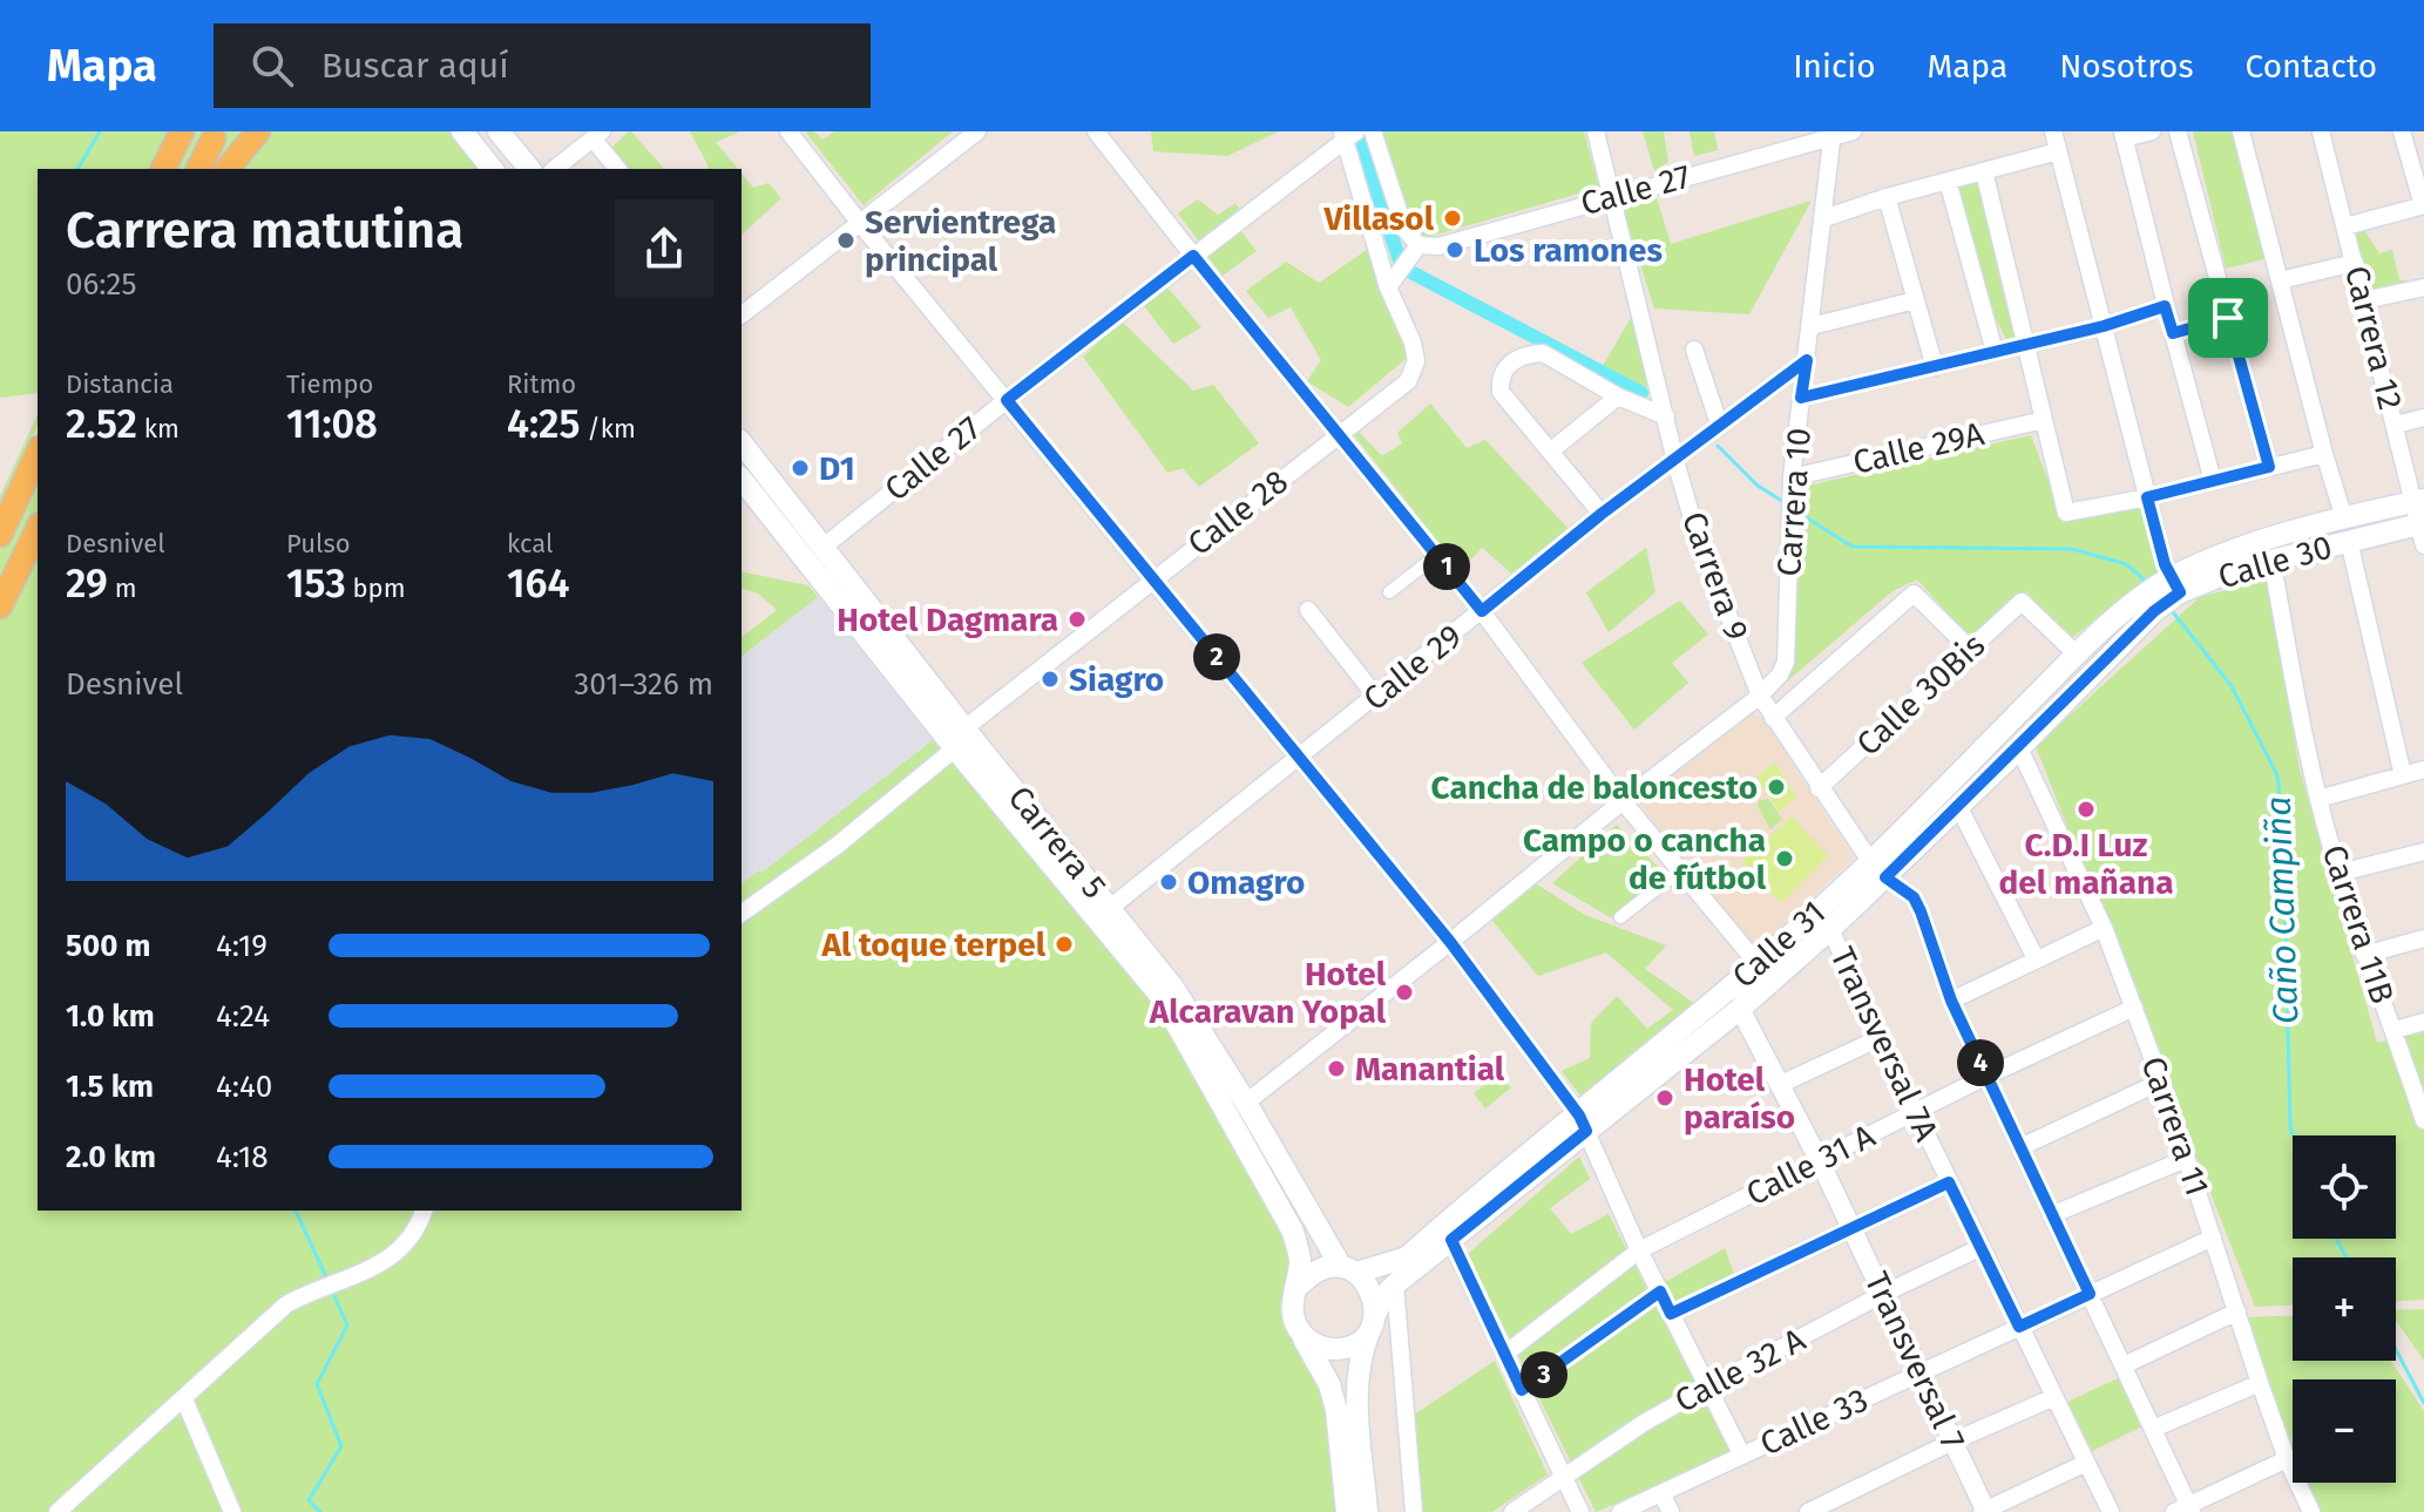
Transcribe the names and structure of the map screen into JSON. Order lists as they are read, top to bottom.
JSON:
{
  "streets": {
    "main road": ["Calle 30", "Carrera 5", "Calle 31"],
    "street": [
      "Calle 27",
      "Carrera 12",
      "Calle 29A",
      "Carrera 10",
      "Calle 28",
      "Carrera 9",
      "Calle 29",
      "Calle 30Bis",
      "Carrera 11B",
      "Transversal 7A",
      "Carrera 11",
      "Calle 31 A",
      "Transversal 7",
      "Calle 32 A",
      "Calle 33"
    ]
  },
  "crossings": [
    ["Calle 27", "Carrera 10"],
    ["Calle 27", "Carrera 9"],
    ["Calle 27", "Carrera 5"],
    ["Carrera 12", "Calle 30"],
    ["Calle 29A", "Carrera 10"],
    ["Carrera 10", "Carrera 9"],
    ["Carrera 10", "Calle 29"],
    ["Calle 28", "Carrera 5"],
    ["Calle 30", "Carrera 11B"],
    ["Calle 30", "Calle 31"],
    ["Calle 30", "Carrera 11"],
    ["Carrera 9", "Calle 29"],
    ["Carrera 9", "Calle 30Bis"],
    ["Carrera 9", "Calle 31"],
    ["Carrera 9", "Calle 31 A"],
    ["Carrera 9", "Calle 33"],
    ["Calle 29", "Carrera 5"],
    ["Calle 30Bis", "Calle 31"],
    ["Carrera 5", "Calle 31"],
    ["Calle 31", "Transversal 7A"],
    ["Calle 31", "Carrera 11"],
    ["Calle 31", "Transversal 7"],
    ["Transversal 7A", "Calle 31 A"],
    ["Transversal 7A", "Calle 32 A"],
    ["Transversal 7A", "Calle 33"],
    ["Carrera 11", "Calle 31 A"],
    ["Carrera 11", "Calle 33"],
    ["Calle 31 A", "Transversal 7"],
    ["Transversal 7", "Calle 32 A"],
    ["Transversal 7", "Calle 33"]
  ],
  "water": ["Caño Campiña"],
  "places": [
    "Villasol",
    "Servientrega principal",
    "Los ramones",
    "D1",
    "Hotel Dagmara",
    "Siagro",
    "Cancha de baloncesto",
    "C.D.I Luz del mañana",
    "Campo o cancha de fútbol",
    "Omagro",
    "Al toque terpel",
    "Hotel Alcaravan Yopal",
    "Manantial",
    "Hotel paraíso"
  ],
  "page": {
    "header": "Mapa",
    "search": "Buscar aquí",
    "nav": [
      "Inicio",
      "Mapa",
      "Nosotros",
      "Contacto"
    ],
    "heading": ["Carrera matutina", "06:25"],
    "stats": [
      ["Distancia", "2.52 km"],
      ["Tiempo", "11:08"],
      ["Ritmo", "4:25 /km"],
      ["Desnivel", "29 m"],
      ["Pulso", "153 bpm"],
      ["kcal", "164"]
    ],
    "pins": [
      "1",
      "2",
      "4",
      "3"
    ],
    "chart": ["Desnivel", "301–326 m"],
    "list": [
      {
        "name": "500 m",
        "note": "4:19"
      },
      {
        "name": "1.0 km",
        "note": "4:24"
      },
      {
        "name": "1.5 km",
        "note": "4:40"
      },
      {
        "name": "2.0 km",
        "note": "4:18"
      }
    ],
    "map_buttons": ["+", "−"]
  }
}
